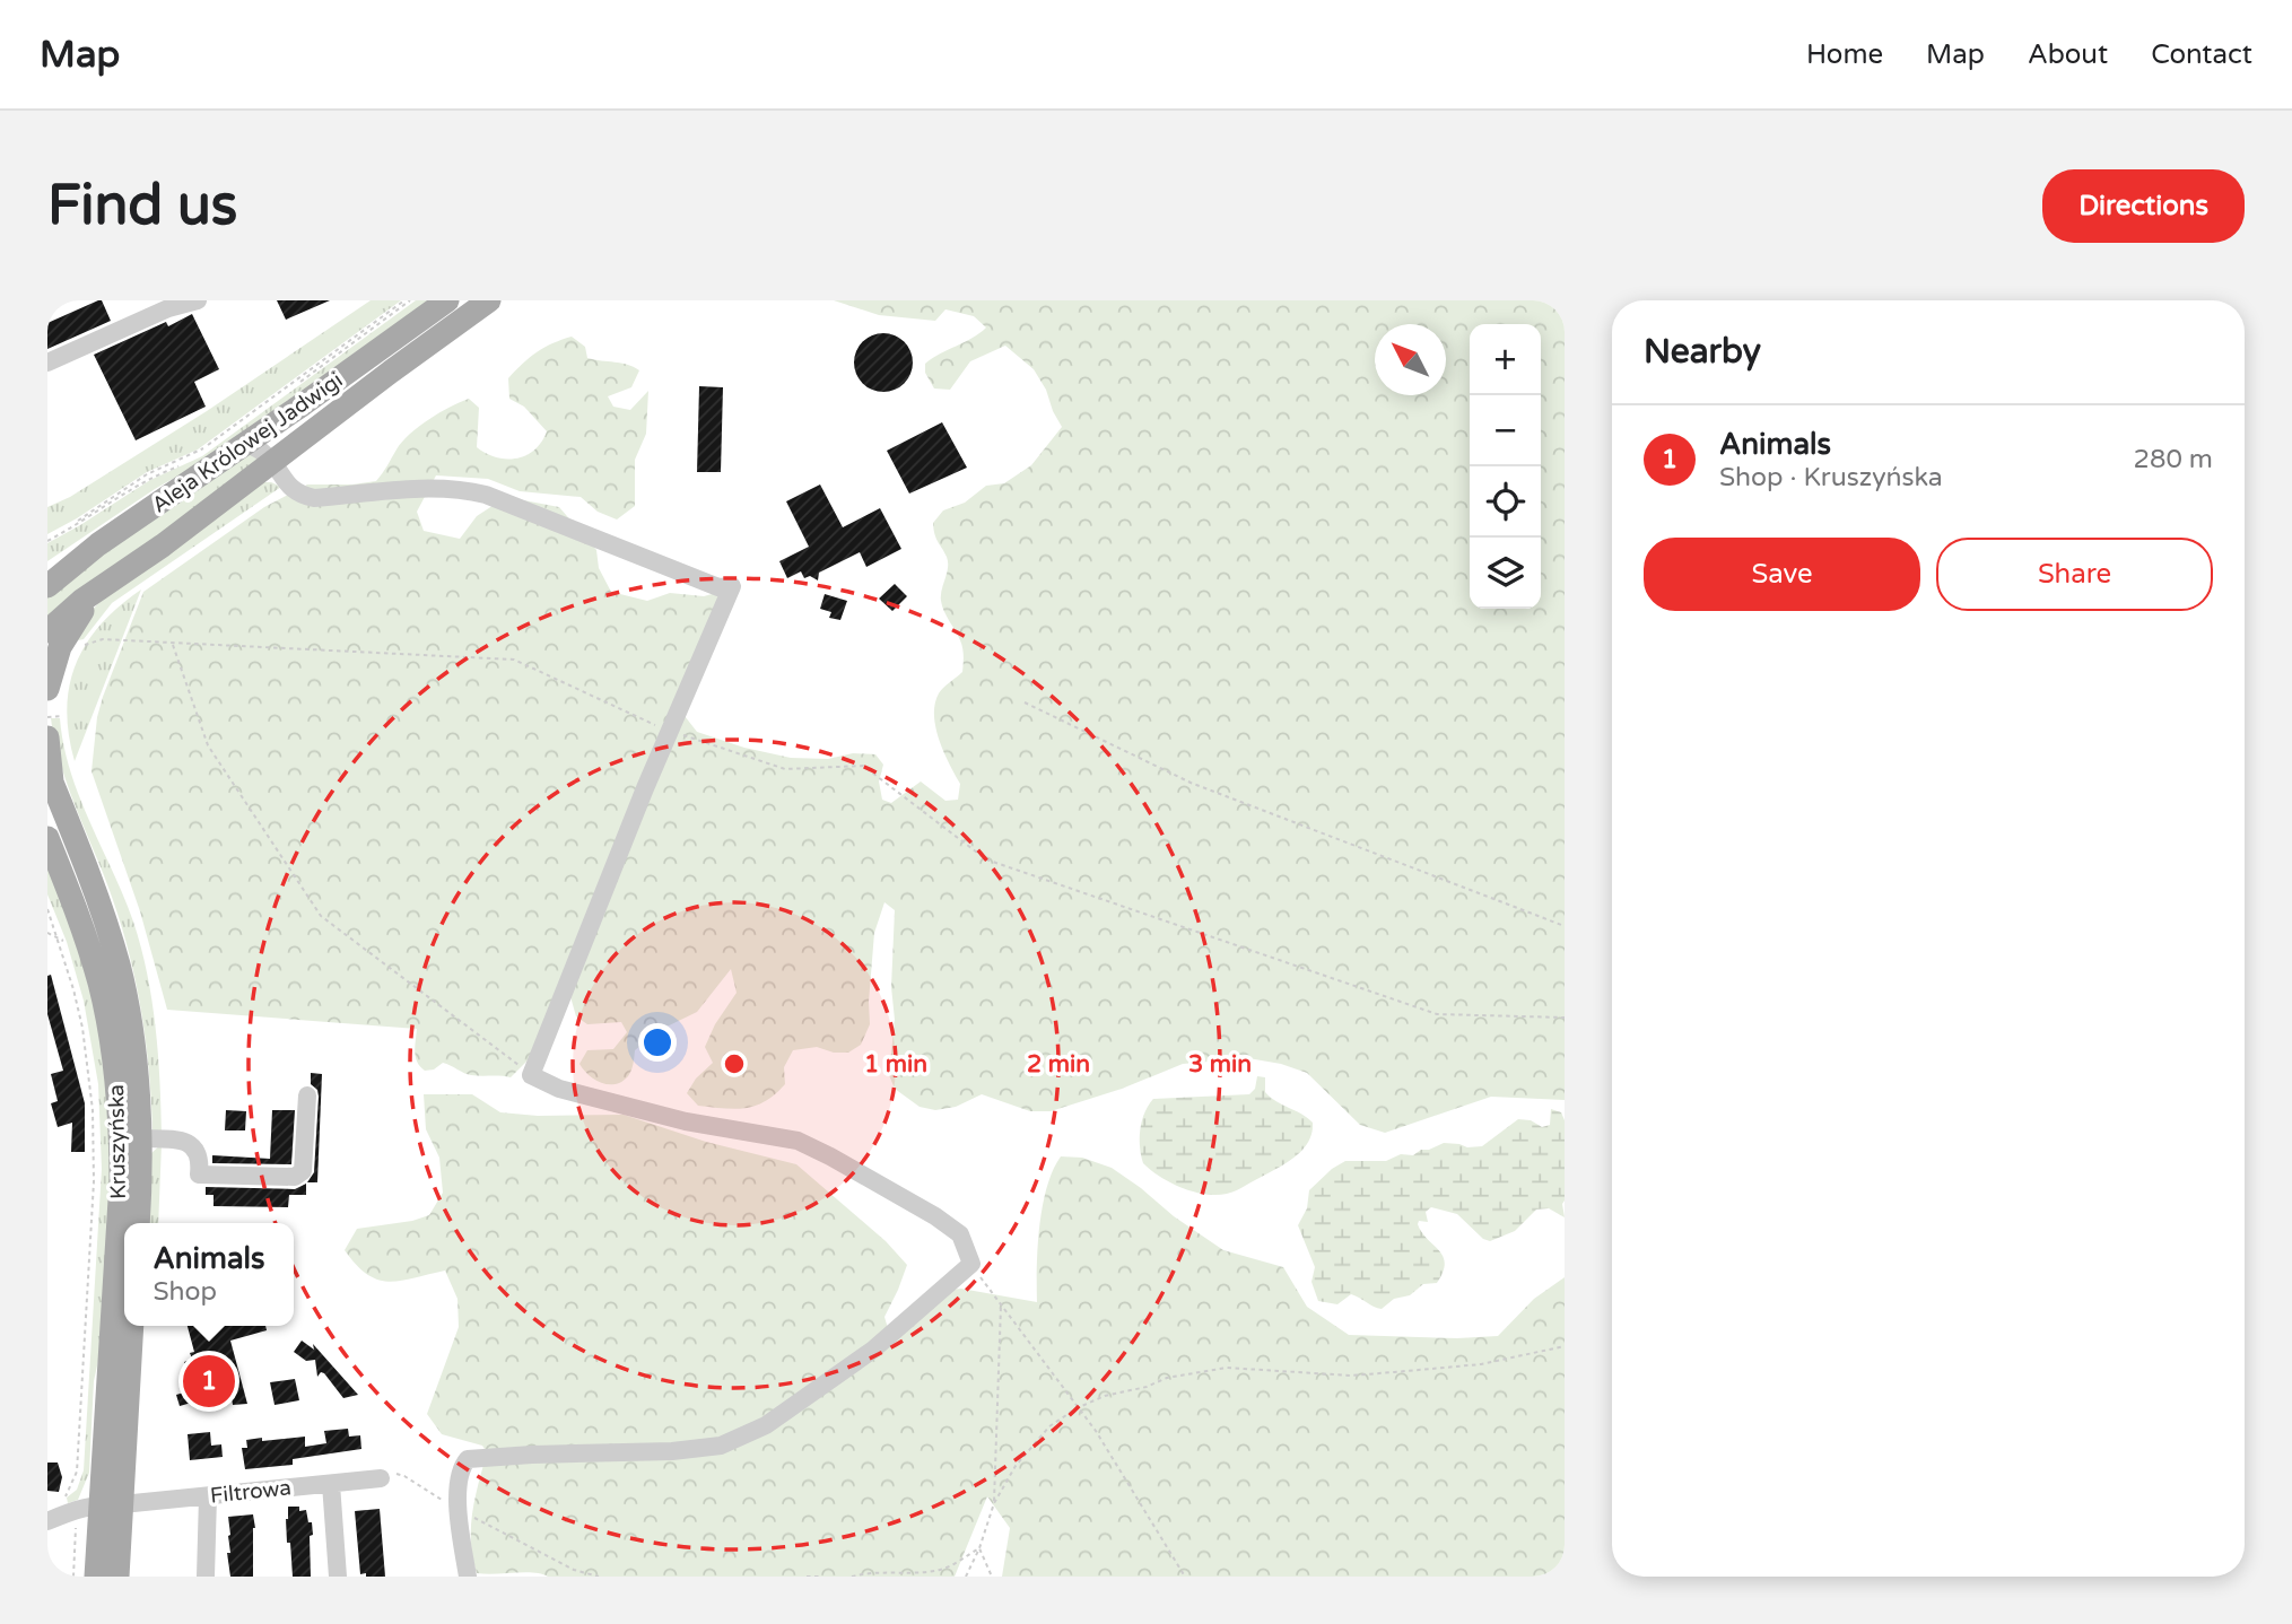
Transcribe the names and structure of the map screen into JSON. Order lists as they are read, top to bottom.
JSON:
{
  "streets": {
    "main road": ["Aleja Królowej Jadwigi", "Kruszyńska"],
    "street": ["Filtrowa"]
  },
  "crossings": [
    ["Kruszyńska", "Filtrowa"]
  ],
  "north": "top left",
  "page": {
    "header": "Map",
    "nav": [
      "Home",
      "Map",
      "About",
      "Contact"
    ],
    "buttons": [
      "Directions",
      ["Save", "Share"]
    ],
    "title": "Find us",
    "heading": "Nearby",
    "map_buttons": ["+", "−"],
    "list": [
      {
        "mark": "1",
        "name": "Animals",
        "note": "Shop · Kruszyńska",
        "value": "280 m"
      }
    ],
    "popup": ["Animals", "Shop"],
    "pins": "1"
  },
  "rings": ["1 min", "2 min", "3 min"]
}
